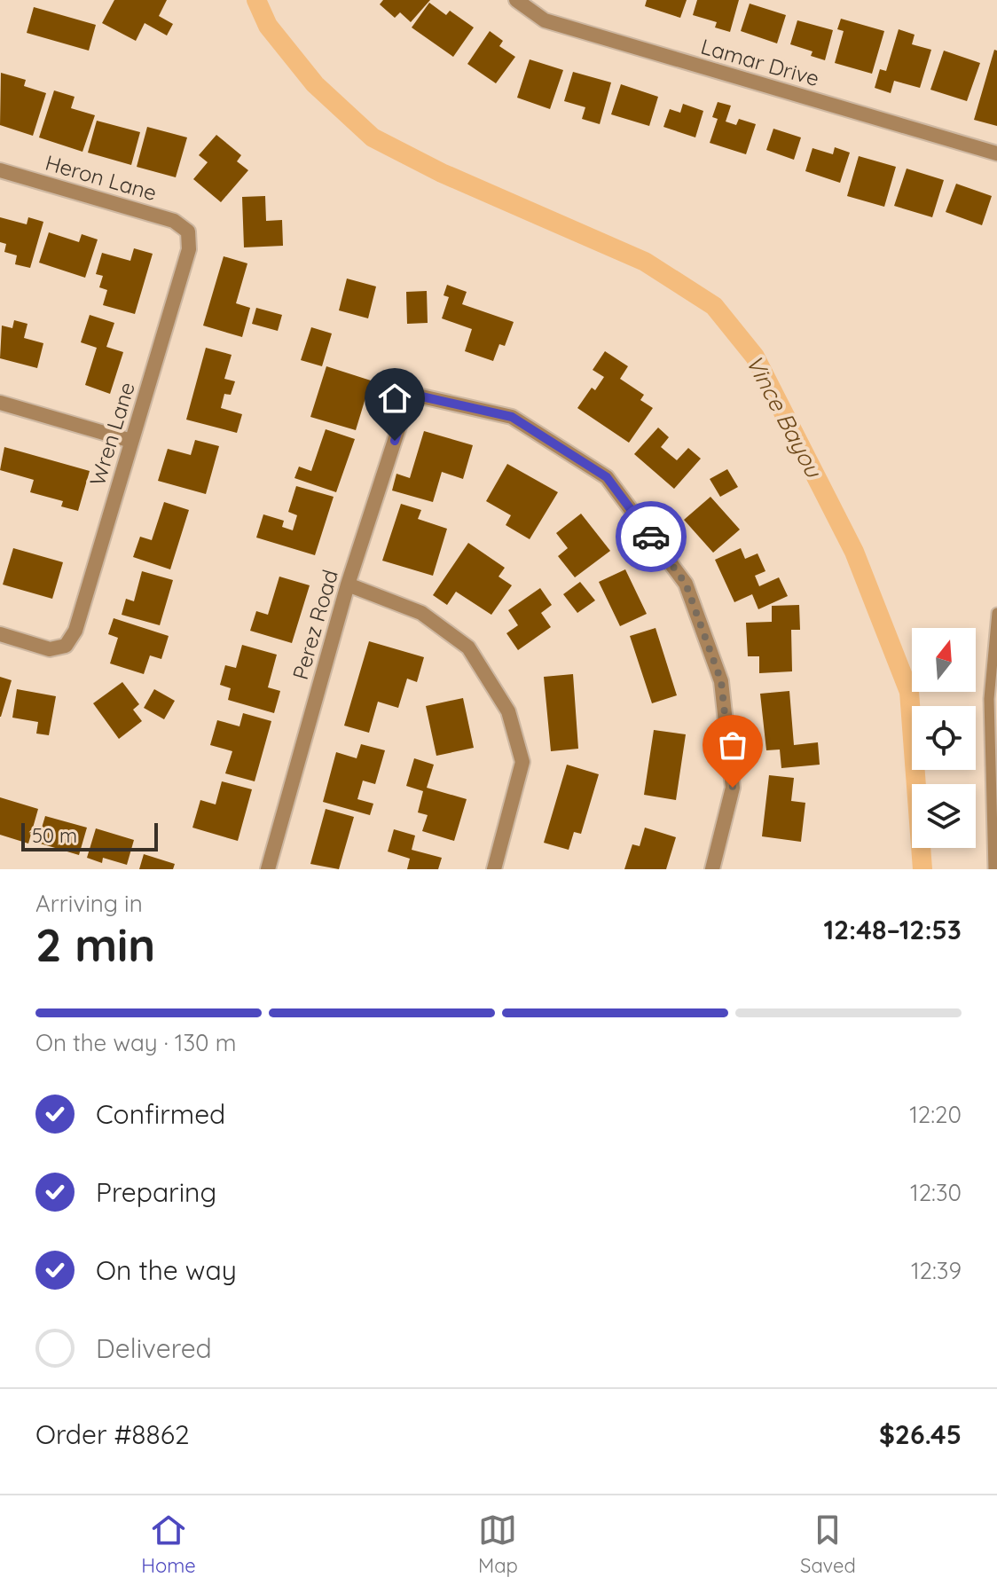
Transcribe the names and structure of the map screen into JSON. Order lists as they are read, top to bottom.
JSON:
{
  "streets": {
    "street": [
      "Lamar Drive",
      "Heron Lane",
      "Wren Lane",
      "Perez Road"
    ]
  },
  "crossings": [
    ["Heron Lane", "Wren Lane"]
  ],
  "water": ["Vince Bayou"],
  "scale_bar": "50 m",
  "north": "top",
  "page": {
    "scale": "50 m",
    "heading": ["2 min", "Arriving in", "12:48–12:53"],
    "panel": ["Order #8862", "$26.45"],
    "bar": "On the way · 130 m",
    "list": [
      ["Confirmed", "12:20"],
      ["Preparing", "12:30"],
      ["On the way", "12:39"],
      "Delivered"
    ],
    "tabs": ["Home", "Map", "Saved"]
  }
}
